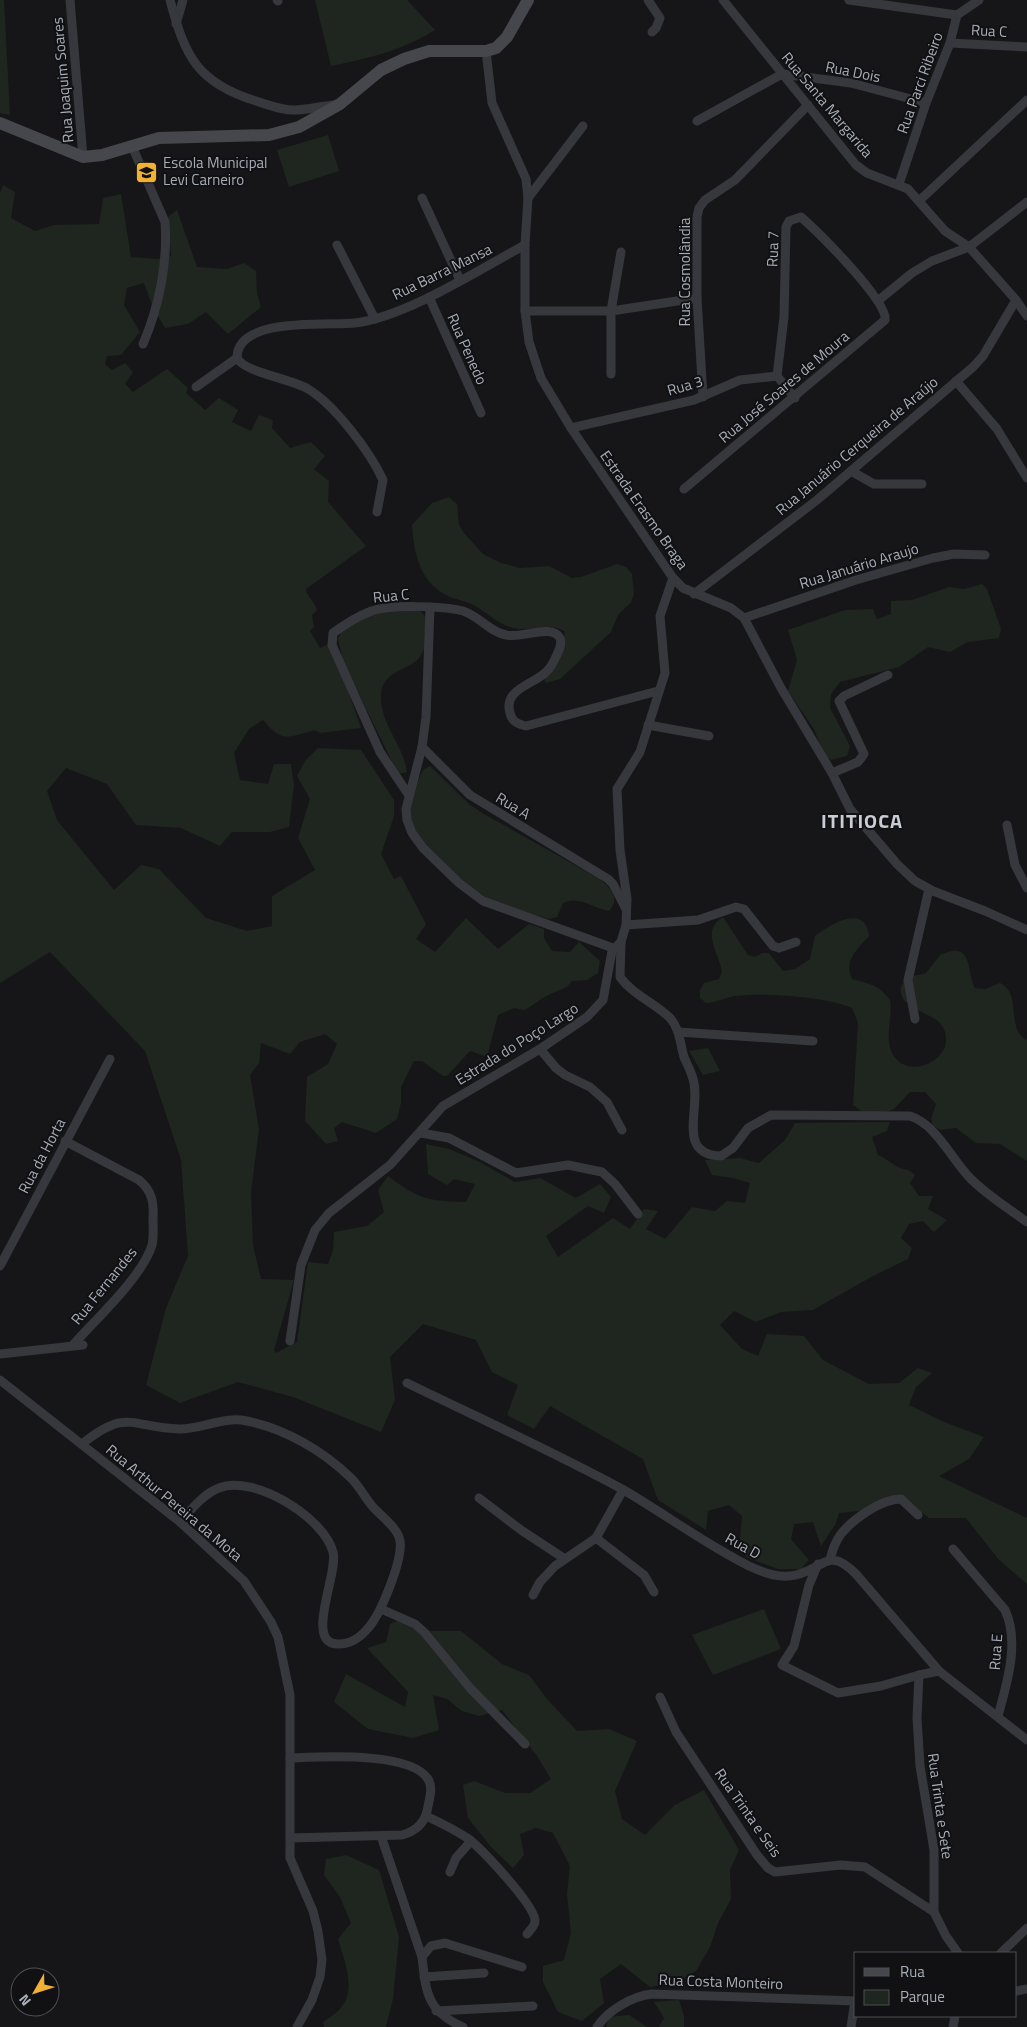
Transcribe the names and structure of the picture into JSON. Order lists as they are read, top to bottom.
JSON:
{
  "streets": {
    "street": [
      "Rua C",
      "Rua Dois",
      "Rua Joaquim Soares",
      "Rua Parci Ribeiro",
      "Rua Santa Margarida",
      "Rua 7",
      "Rua Barra Mansa",
      "Rua Cosmolândia",
      "Rua Penedo",
      "Rua 3",
      "Rua José Soares de Moura",
      "Rua Januário Cerqueira de Araújo",
      "Estrada Erasmo Braga",
      "Rua Januário Araujo",
      "Rua A",
      "Estrada do Poço Largo",
      "Rua da Horta",
      "Rua Fernandes",
      "Rua Arthur Pereira da Mota",
      "Rua D",
      "Rua E",
      "Rua Trinta e Sete",
      "Rua Trinta e Seis",
      "Rua Costa Monteiro"
    ]
  },
  "crossings": [
    ["Rua C", "Rua Parci Ribeiro"],
    ["Rua C", "Estrada do Poço Largo"],
    ["Rua Dois", "Rua Parci Ribeiro"],
    ["Rua Dois", "Rua Santa Margarida"],
    ["Rua Parci Ribeiro", "Rua Santa Margarida"],
    ["Rua Santa Margarida", "Rua Cosmolândia"],
    ["Rua Santa Margarida", "Rua Januário Cerqueira de Araújo"],
    ["Rua 7", "Rua 3"],
    ["Rua 7", "Rua José Soares de Moura"],
    ["Rua Barra Mansa", "Rua Penedo"],
    ["Rua Barra Mansa", "Estrada Erasmo Braga"],
    ["Rua Cosmolândia", "Rua 3"],
    ["Rua 3", "Estrada Erasmo Braga"],
    ["Rua Januário Cerqueira de Araújo", "Estrada Erasmo Braga"],
    ["Estrada Erasmo Braga", "Rua Januário Araujo"],
    ["Estrada Erasmo Braga", "Estrada do Poço Largo"],
    ["Rua A", "Estrada do Poço Largo"],
    ["Rua da Horta", "Rua Fernandes"],
    ["Rua Trinta e Sete", "Rua Trinta e Seis"]
  ],
  "districts": ["ITITIOCA"],
  "places": {
    "school or university": ["Escola Municipal Levi Carneiro"]
  },
  "legend": ["Rua", "Parque"],
  "north": "bottom left"
}
